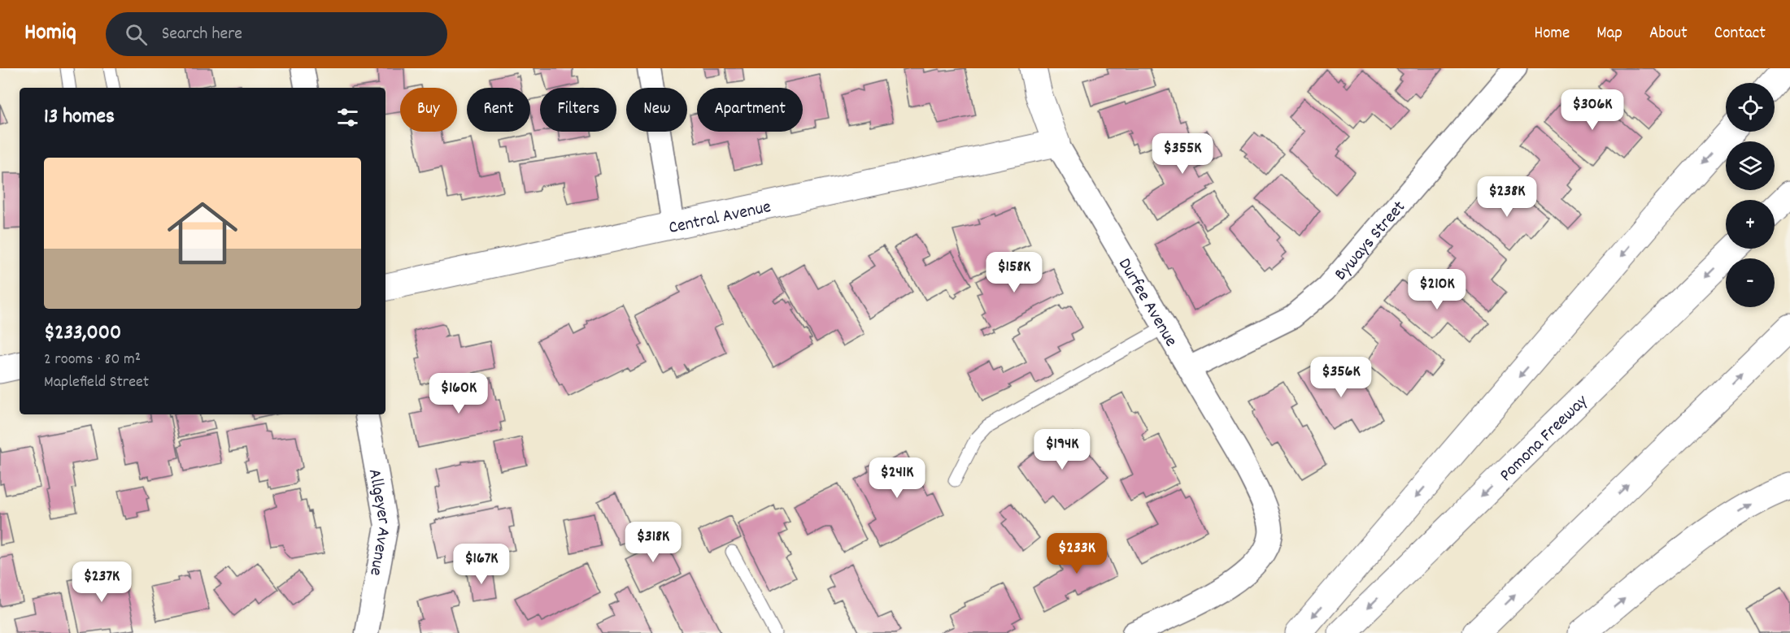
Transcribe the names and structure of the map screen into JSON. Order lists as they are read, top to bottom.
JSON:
{
  "streets": {
    "main road": ["Central Avenue", "Durfee Avenue", "Pomona Freeway"],
    "street": ["Byways Street", "Allgeyer Avenue"]
  },
  "crossings": [
    ["Central Avenue", "Durfee Avenue"],
    ["Byways Street", "Durfee Avenue"]
  ],
  "page": {
    "header": "Homiq",
    "search": "Search here",
    "nav": [
      "Home",
      "Map",
      "About",
      "Contact"
    ],
    "map_buttons": ["+", "−"],
    "chip": [
      "Buy",
      "Rent",
      "Filters",
      "New",
      "Apartment"
    ],
    "heading": "13 homes",
    "price": [
      "$306K",
      "$355K",
      "$238K",
      "$158K",
      "$210K",
      "$356K",
      "$160K",
      "$194K",
      "$241K",
      "$318K",
      "$233K",
      "$167K",
      "$237K"
    ],
    "list": [
      {
        "name": "$233,000",
        "note": "2 rooms · 80 m² · Maplefield Street"
      }
    ]
  }
}
